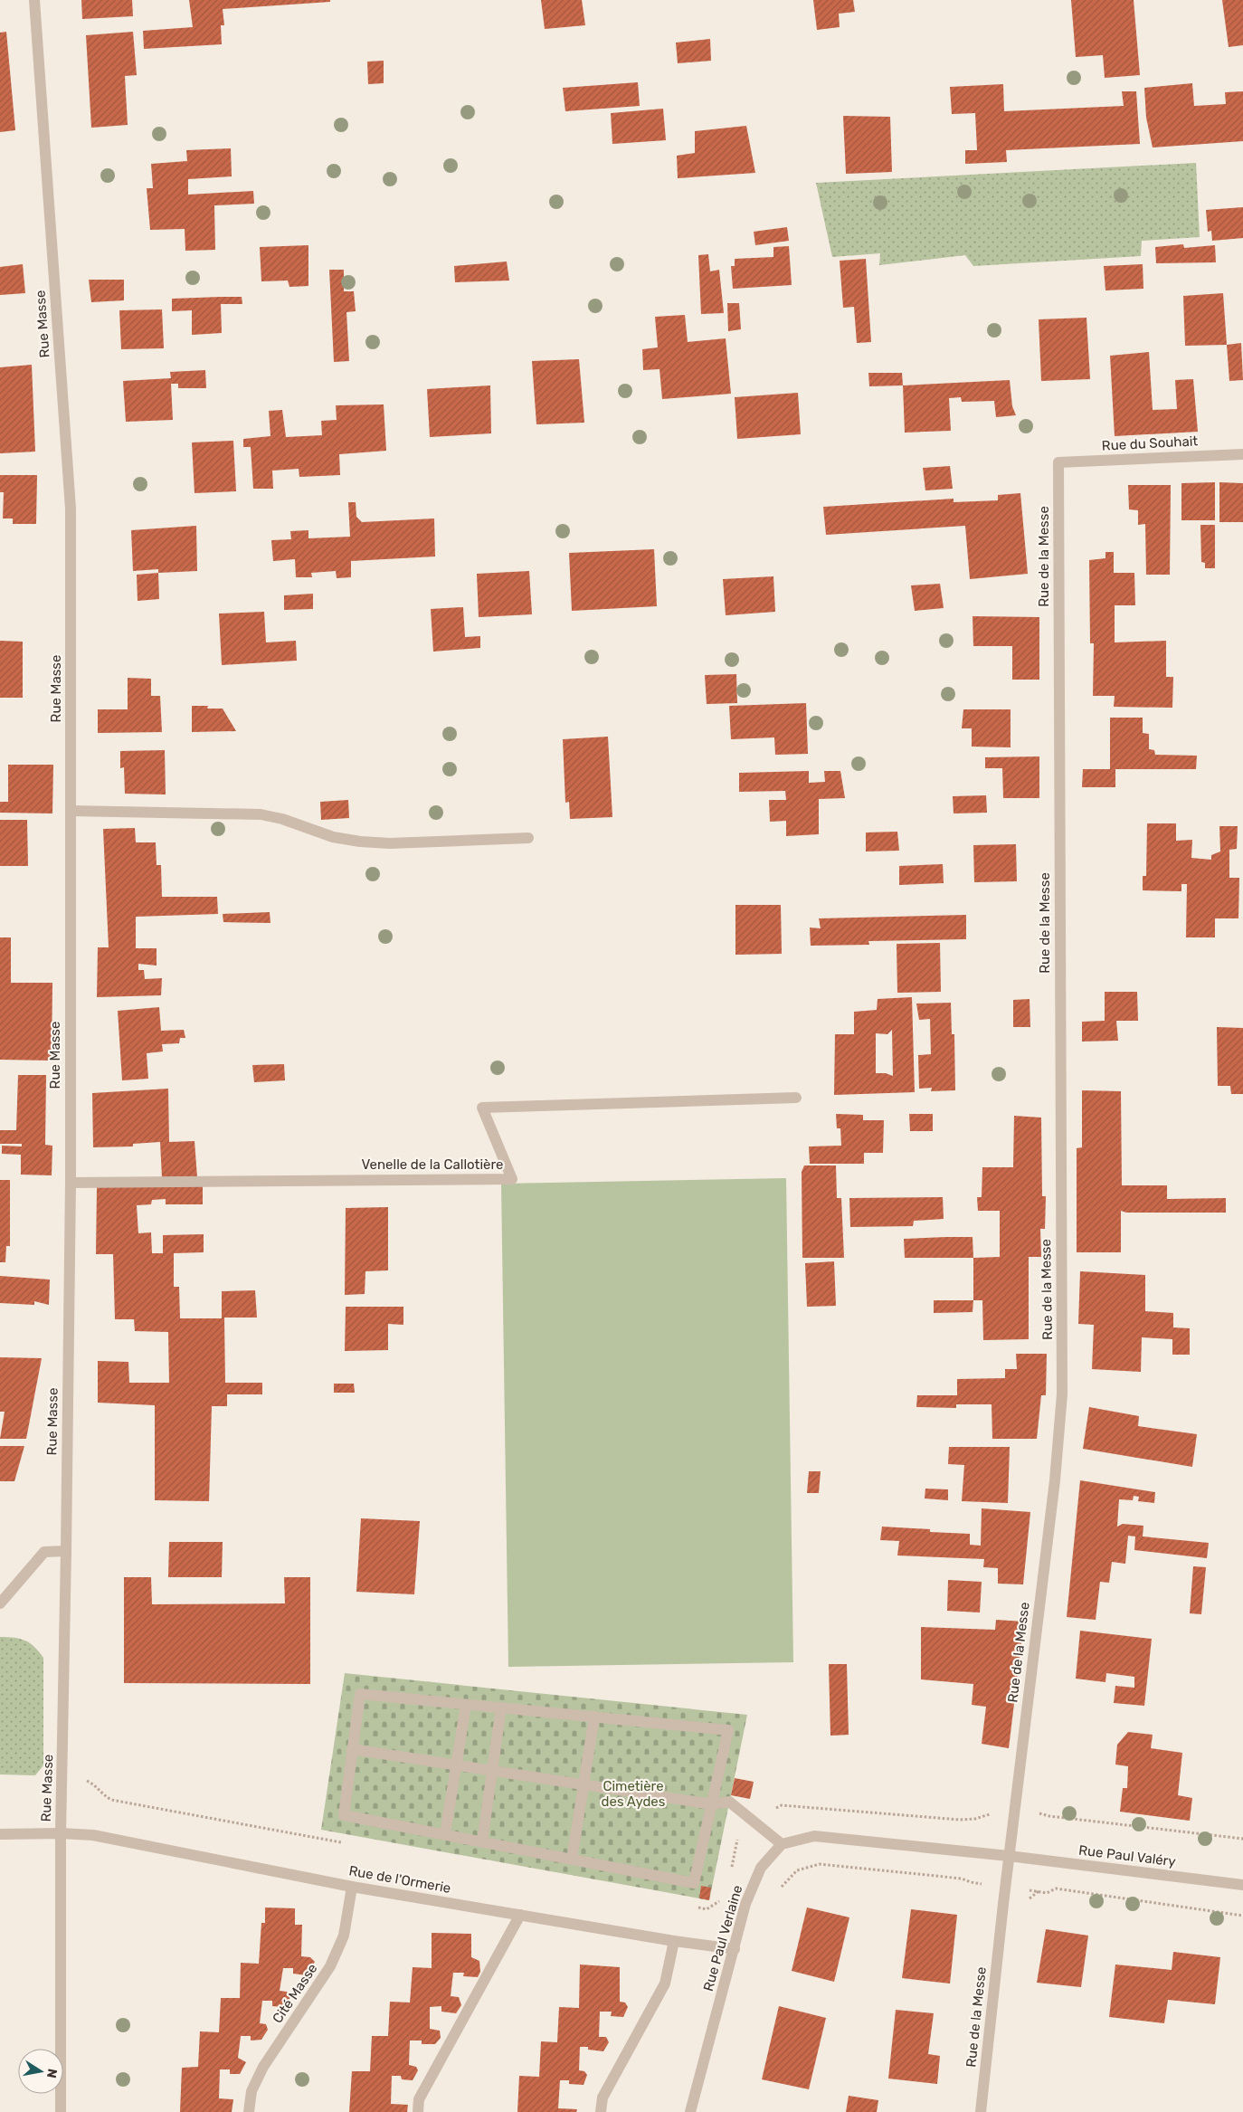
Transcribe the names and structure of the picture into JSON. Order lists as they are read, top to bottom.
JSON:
{
  "streets": {
    "street": [
      "Rue Masse",
      "Rue du Souhait",
      "Rue de la Messe",
      "Venelle de la Callotière",
      "Rue Paul Valéry",
      "Rue de l'Ormerie",
      "Rue Paul Verlaine",
      "Cité Masse"
    ]
  },
  "crossings": [
    ["Rue Masse", "Venelle de la Callotière"],
    ["Rue Masse", "Rue de l'Ormerie"],
    ["Rue du Souhait", "Rue de la Messe"],
    ["Rue de la Messe", "Rue Paul Valéry"],
    ["Rue de l'Ormerie", "Rue Paul Verlaine"],
    ["Rue de l'Ormerie", "Cité Masse"]
  ],
  "parks": ["Cimetière des Aydes"],
  "north": "right"
}
